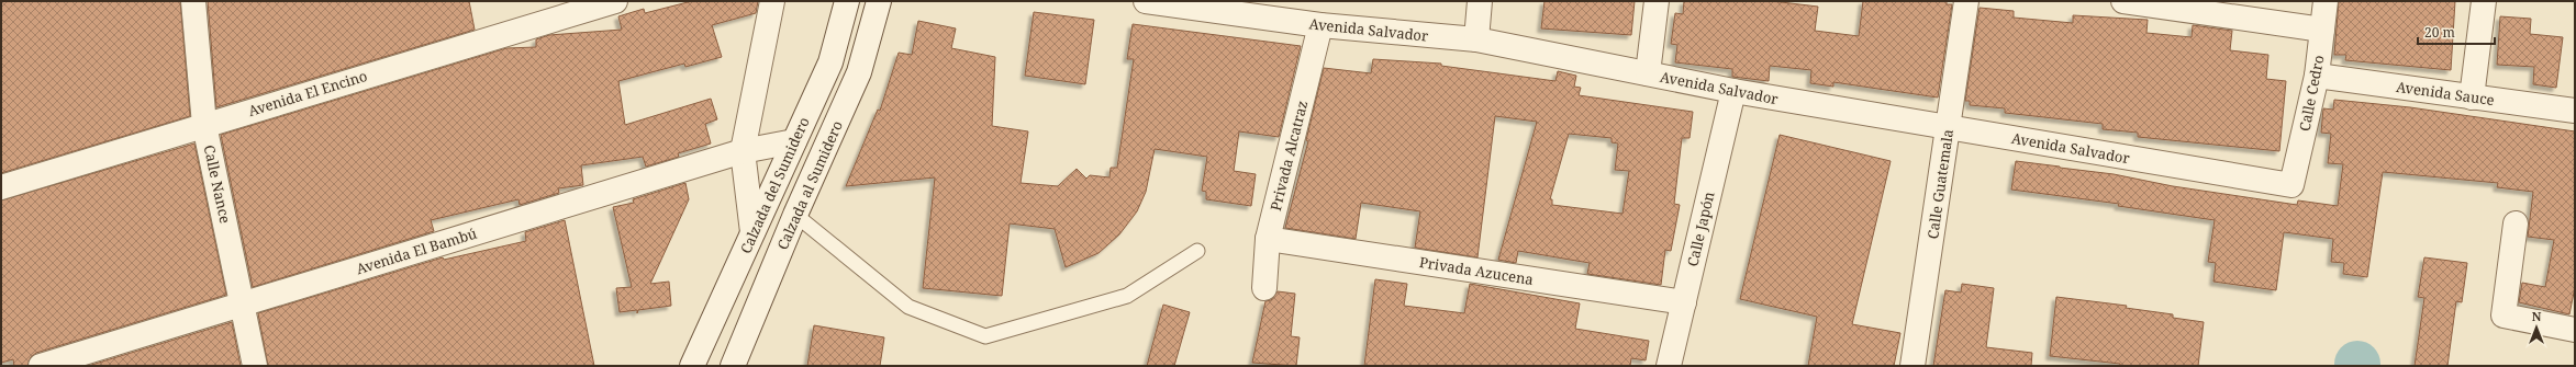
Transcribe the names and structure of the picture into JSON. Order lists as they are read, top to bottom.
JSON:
{
  "streets": {
    "street": [
      "Avenida Salvador",
      "Avenida El Encino",
      "Calle Cedro",
      "Avenida Sauce",
      "Privada Alcatraz",
      "Calle Nance",
      "Calle Guatemala",
      "Calzada del Sumidero",
      "Calzada al Sumidero",
      "Calle Japón",
      "Avenida El Bambú",
      "Privada Azucena"
    ]
  },
  "crossings": [
    ["Avenida Salvador", "Calle Cedro"],
    ["Avenida Salvador", "Privada Alcatraz"],
    ["Avenida Salvador", "Calle Guatemala"],
    ["Avenida Salvador", "Calle Japón"],
    ["Avenida El Encino", "Calle Nance"],
    ["Calle Cedro", "Avenida Sauce"],
    ["Privada Alcatraz", "Privada Azucena"],
    ["Calle Nance", "Avenida El Bambú"],
    ["Calzada del Sumidero", "Avenida El Bambú"],
    ["Calle Japón", "Privada Azucena"]
  ],
  "scale_bar": "20 m",
  "north": "top"
}
